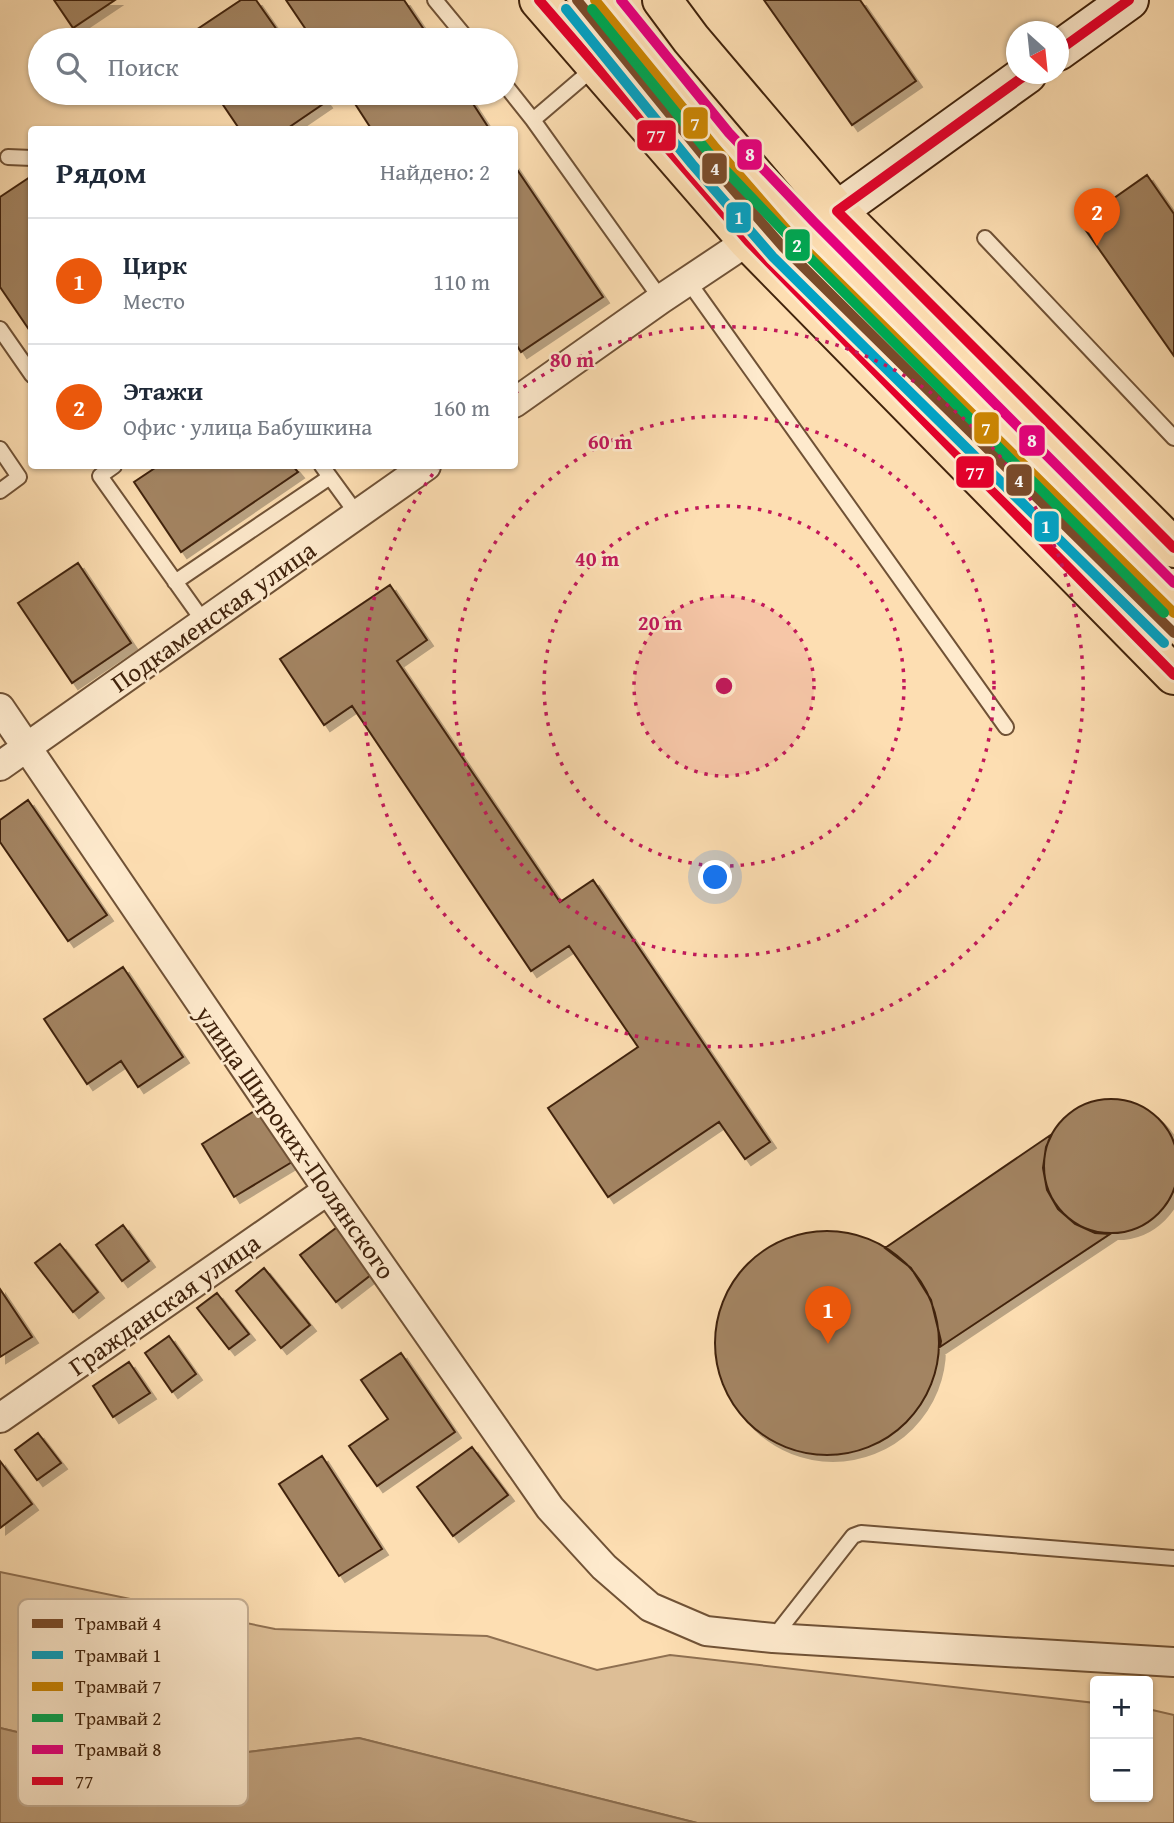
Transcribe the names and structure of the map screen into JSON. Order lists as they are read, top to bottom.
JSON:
{
  "streets": {
    "street": ["Подкаменская улица", "улица Широких-Полянского", "Гражданская улица"]
  },
  "crossings": [
    ["Подкаменская улица", "улица Широких-Полянского"],
    ["улица Широких-Полянского", "Гражданская улица"]
  ],
  "lines": [
    "tram line 4",
    "tram line 7",
    "tram line 8",
    "transit line 77",
    "tram line 1",
    "tram line 2"
  ],
  "legend": [
    "Трамвай 4",
    "Трамвай 1",
    "Трамвай 7",
    "Трамвай 2",
    "Трамвай 8",
    "77"
  ],
  "north": "bottom right",
  "page": {
    "search": "Поиск",
    "heading": ["Рядом", "Найдено: 2"],
    "pins": ["2", "1"],
    "list": [
      {
        "mark": "1",
        "name": "Цирк",
        "note": "Место",
        "value": "110 m"
      },
      {
        "mark": "2",
        "name": "Этажи",
        "note": "Офис · улица Бабушкина",
        "value": "160 m"
      }
    ],
    "map_buttons": ["+", "−"]
  },
  "rings": [
    "80 m",
    "60 m",
    "40 m",
    "20 m"
  ]
}
